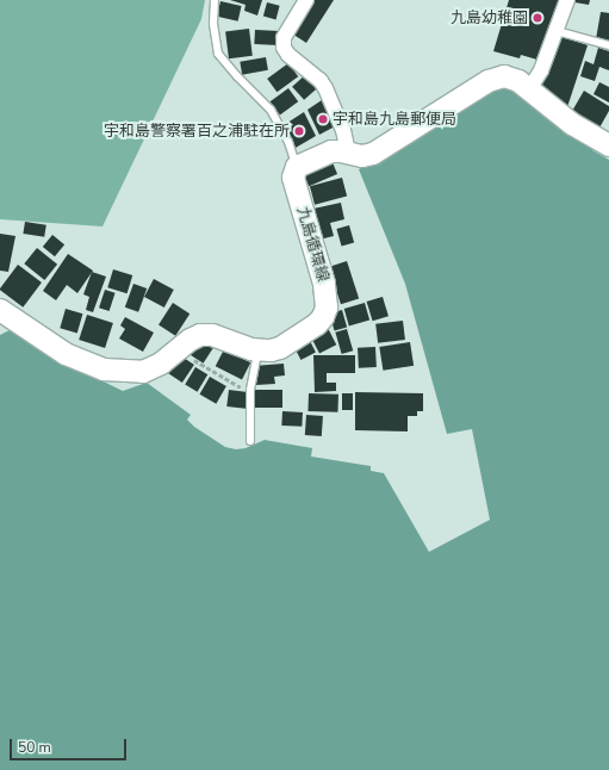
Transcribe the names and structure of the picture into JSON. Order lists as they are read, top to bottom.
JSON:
{
  "streets": {
    "main road": ["九島循環線"]
  },
  "places": ["九島幼稚園", "宇和島九島郵便局", "宇和島警察署百之浦駐在所"],
  "scale_bar": "50 m"
}
